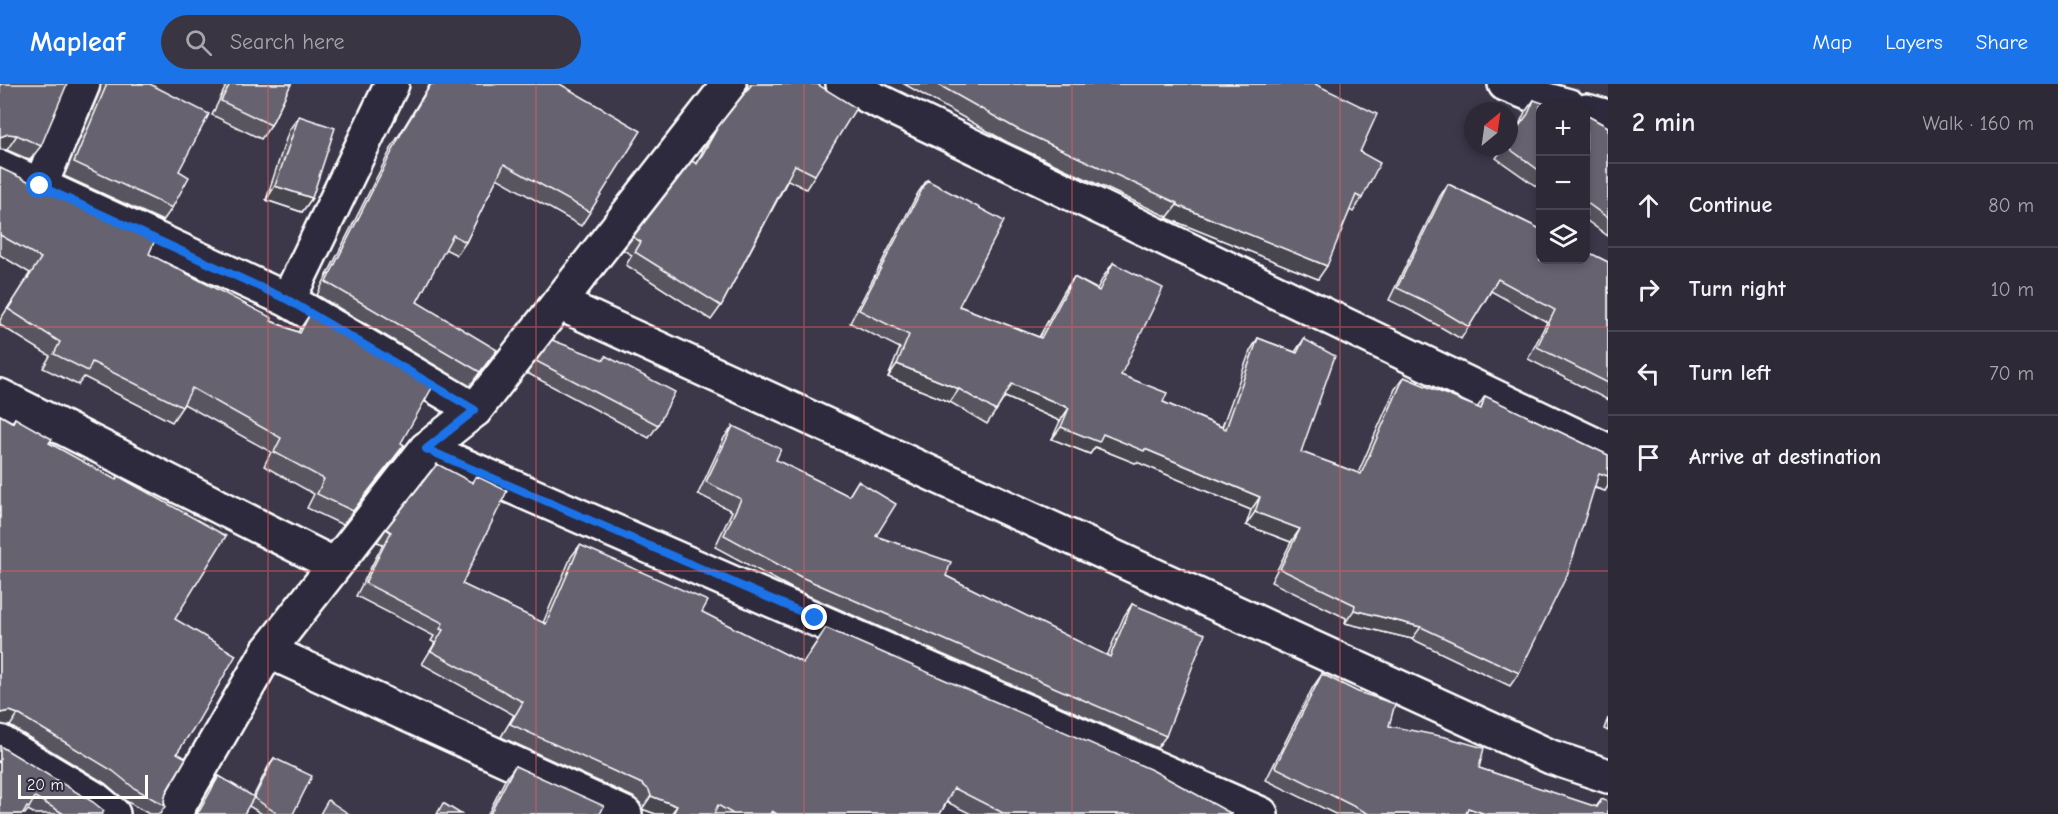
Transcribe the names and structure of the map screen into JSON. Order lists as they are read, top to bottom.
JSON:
{
  "scale_bar": "20 m",
  "north": "top right",
  "page": {
    "header": "Mapleaf",
    "search": "Search here",
    "nav": ["Map", "Layers", "Share"],
    "heading": ["2 min", "Walk · 160 m"],
    "map_buttons": ["+", "−"],
    "list": [
      ["Continue", "80 m"],
      ["Turn right", "10 m"],
      ["Turn left", "70 m"],
      "Arrive at destination"
    ],
    "scale": "20 m"
  }
}
